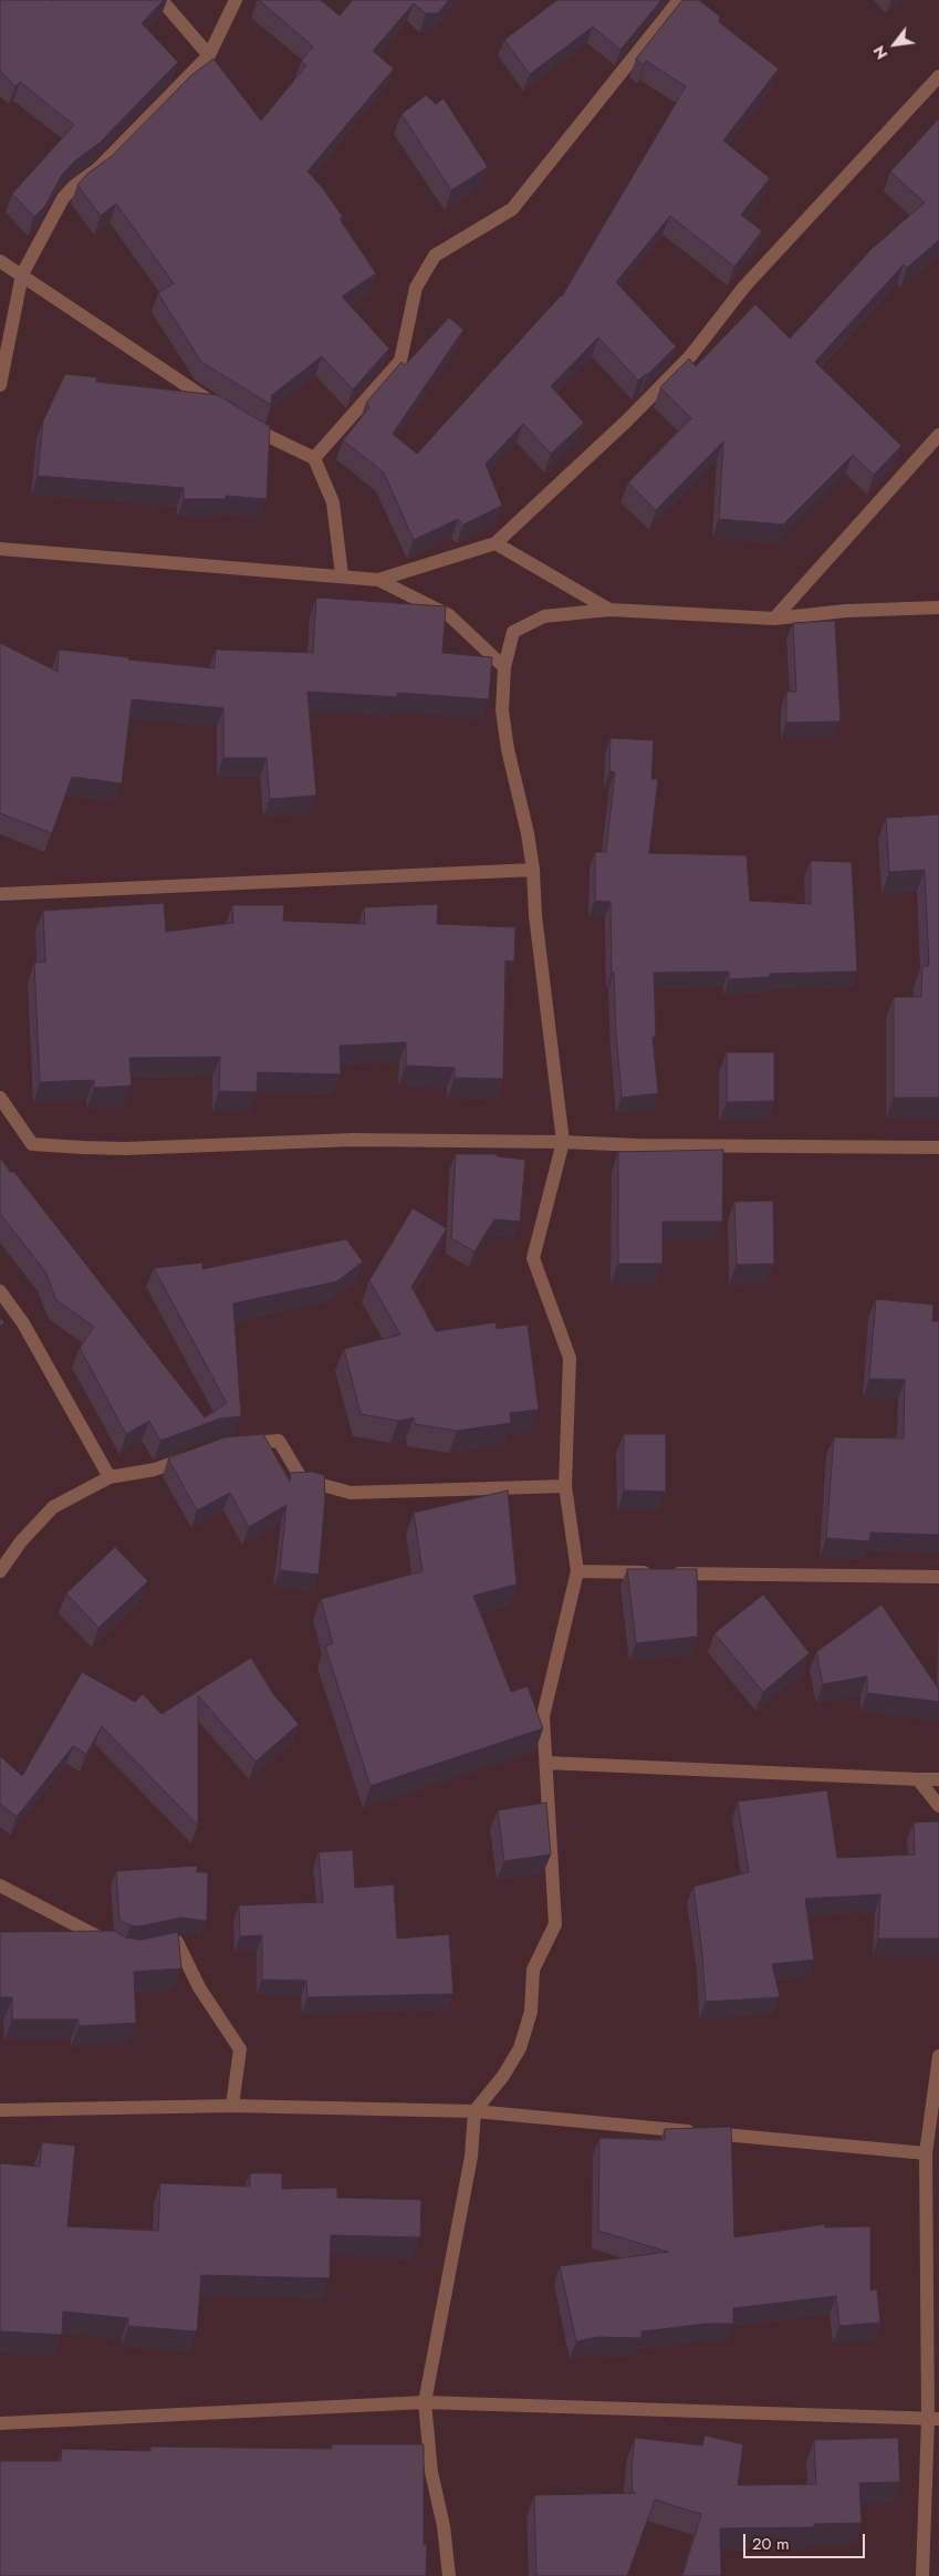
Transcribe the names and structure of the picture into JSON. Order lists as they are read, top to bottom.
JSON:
{
  "scale_bar": "20 m",
  "north": "bottom left"
}
